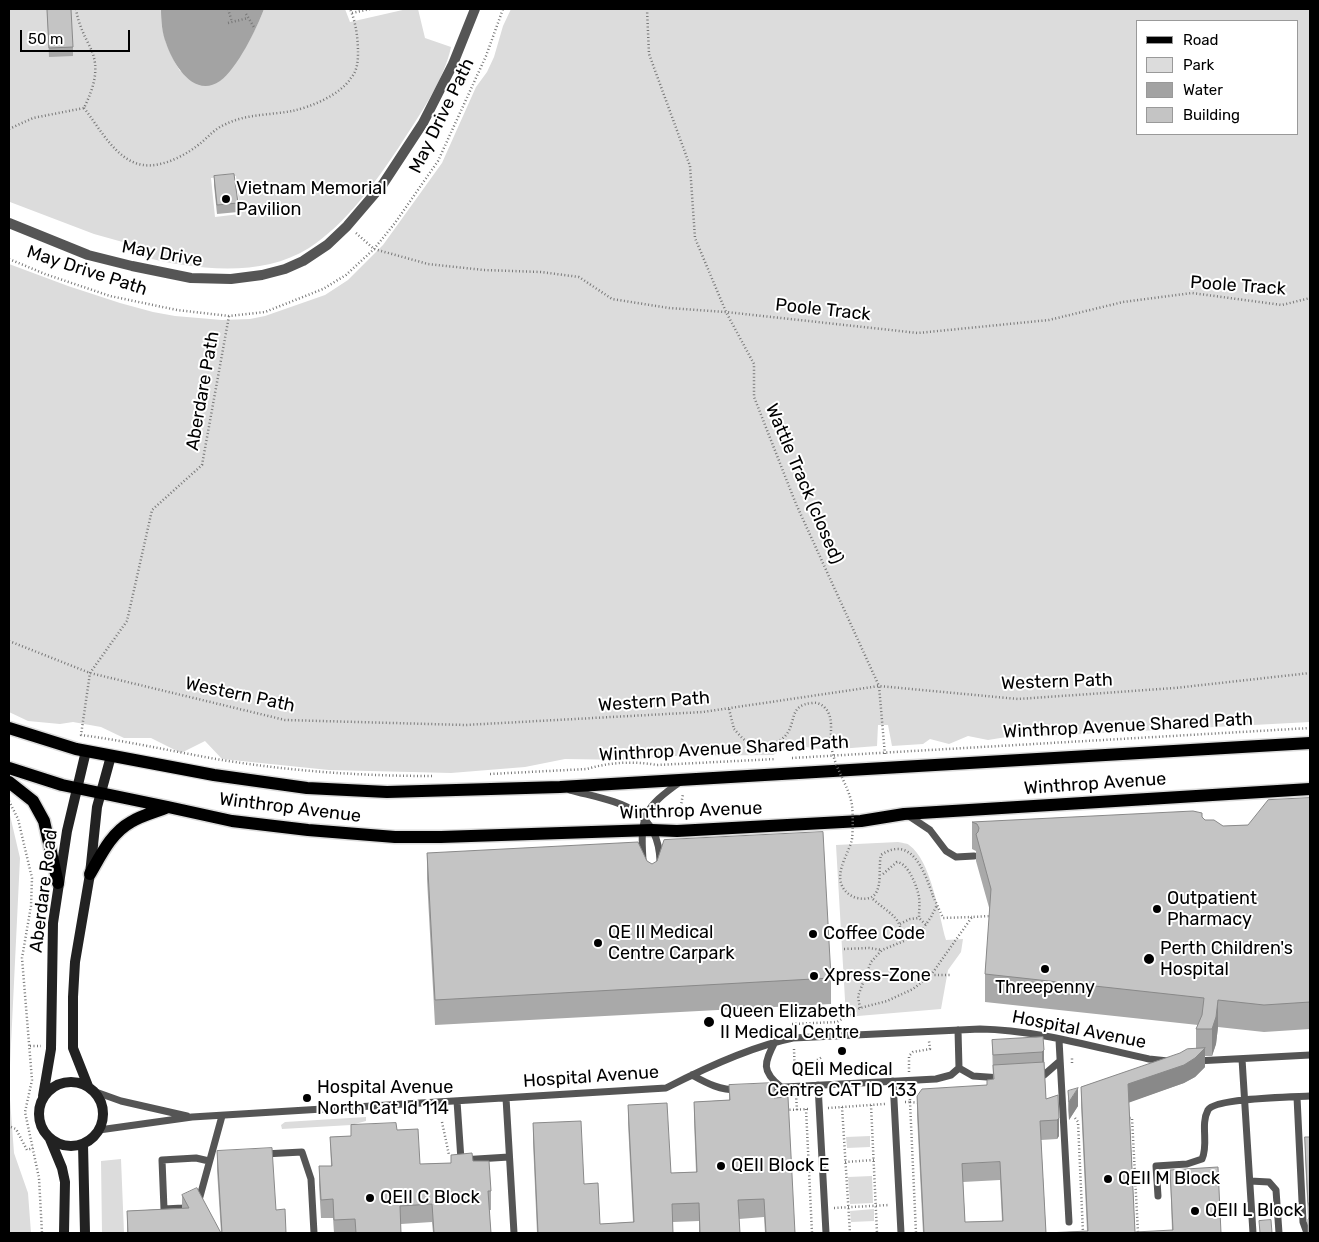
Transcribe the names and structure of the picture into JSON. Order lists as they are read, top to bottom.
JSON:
{
  "streets": {
    "main road": ["Winthrop Avenue", "Aberdare Road"],
    "street": ["May Drive"],
    "lane": ["Hospital Avenue"],
    "path": [
      "May Drive Path",
      "Poole Track",
      "Aberdare Path",
      "Wattle Track (closed)",
      "Western Path",
      "Winthrop Avenue Shared Path"
    ]
  },
  "crossings": [
    ["May Drive Path", "Poole Track"],
    ["May Drive Path", "Aberdare Path"],
    ["May Drive", "Poole Track"],
    ["Poole Track", "Wattle Track (closed)"],
    ["Aberdare Path", "Western Path"],
    ["Wattle Track (closed)", "Western Path"],
    ["Wattle Track (closed)", "Winthrop Avenue Shared Path"],
    ["Wattle Track (closed)", "Winthrop Avenue"],
    ["Winthrop Avenue", "Aberdare Road"],
    ["Aberdare Road", "Hospital Avenue"]
  ],
  "places": [
    "Vietnam Memorial Pavilion",
    "Outpatient Pharmacy",
    "Coffee Code",
    "QE II Medical Centre Carpark",
    "Perth Children's Hospital",
    "Threepenny",
    "Xpress-Zone",
    "Queen Elizabeth II Medical Centre",
    "QEII Medical Centre CAT ID 133",
    "Hospital Avenue North Cat Id 114",
    "QEII Block E",
    "QEII M Block",
    "QEII C Block",
    "QEII L Block"
  ],
  "legend": [
    "Road",
    "Park",
    "Water",
    "Building"
  ],
  "scale_bar": "50 m"
}
